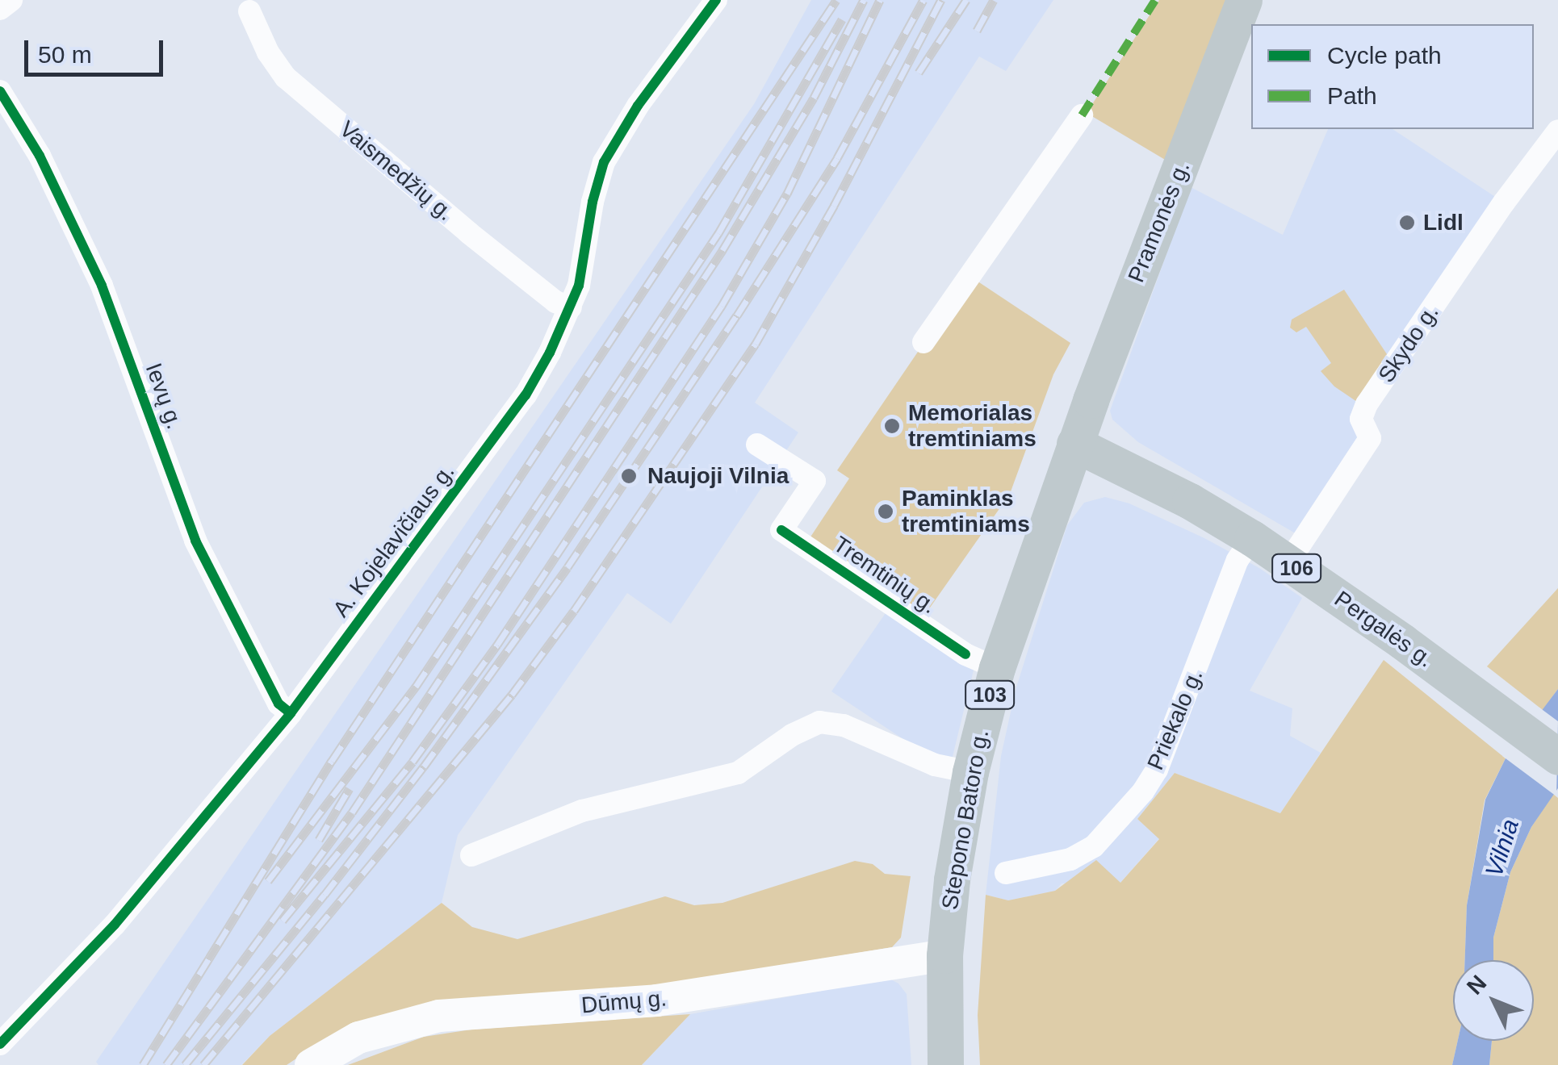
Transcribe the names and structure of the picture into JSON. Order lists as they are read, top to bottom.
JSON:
{
  "streets": {
    "main road": [
      "Pramonės g.",
      "106",
      "Pergalės g.",
      "103",
      "Stepono Batoro g.",
      "Dūmų g."
    ],
    "street": [
      "Vaismedžių g.",
      "Skydo g.",
      "Ievų g.",
      "A. Kojelavičiaus g.",
      "Tremtinių g.",
      "Priekalo g."
    ]
  },
  "crossings": [
    ["Vaismedžių g.", "A. Kojelavičiaus g."],
    ["Pramonės g.", "Pergalės g."],
    ["Pramonės g.", "Stepono Batoro g."],
    ["Skydo g.", "Pergalės g."],
    ["Ievų g.", "A. Kojelavičiaus g."],
    ["Tremtinių g.", "Stepono Batoro g."],
    ["Pergalės g.", "Priekalo g."],
    ["Pergalės g.", "Stepono Batoro g."],
    ["Stepono Batoro g.", "Dūmų g."]
  ],
  "water": ["Vilnia"],
  "places": [
    "Lidl",
    "Memorialas tremtiniams",
    "Naujoji Vilnia",
    "Paminklas tremtiniams"
  ],
  "legend": ["Cycle path", "Path"],
  "scale_bar": "50 m",
  "north": "top left"
}
